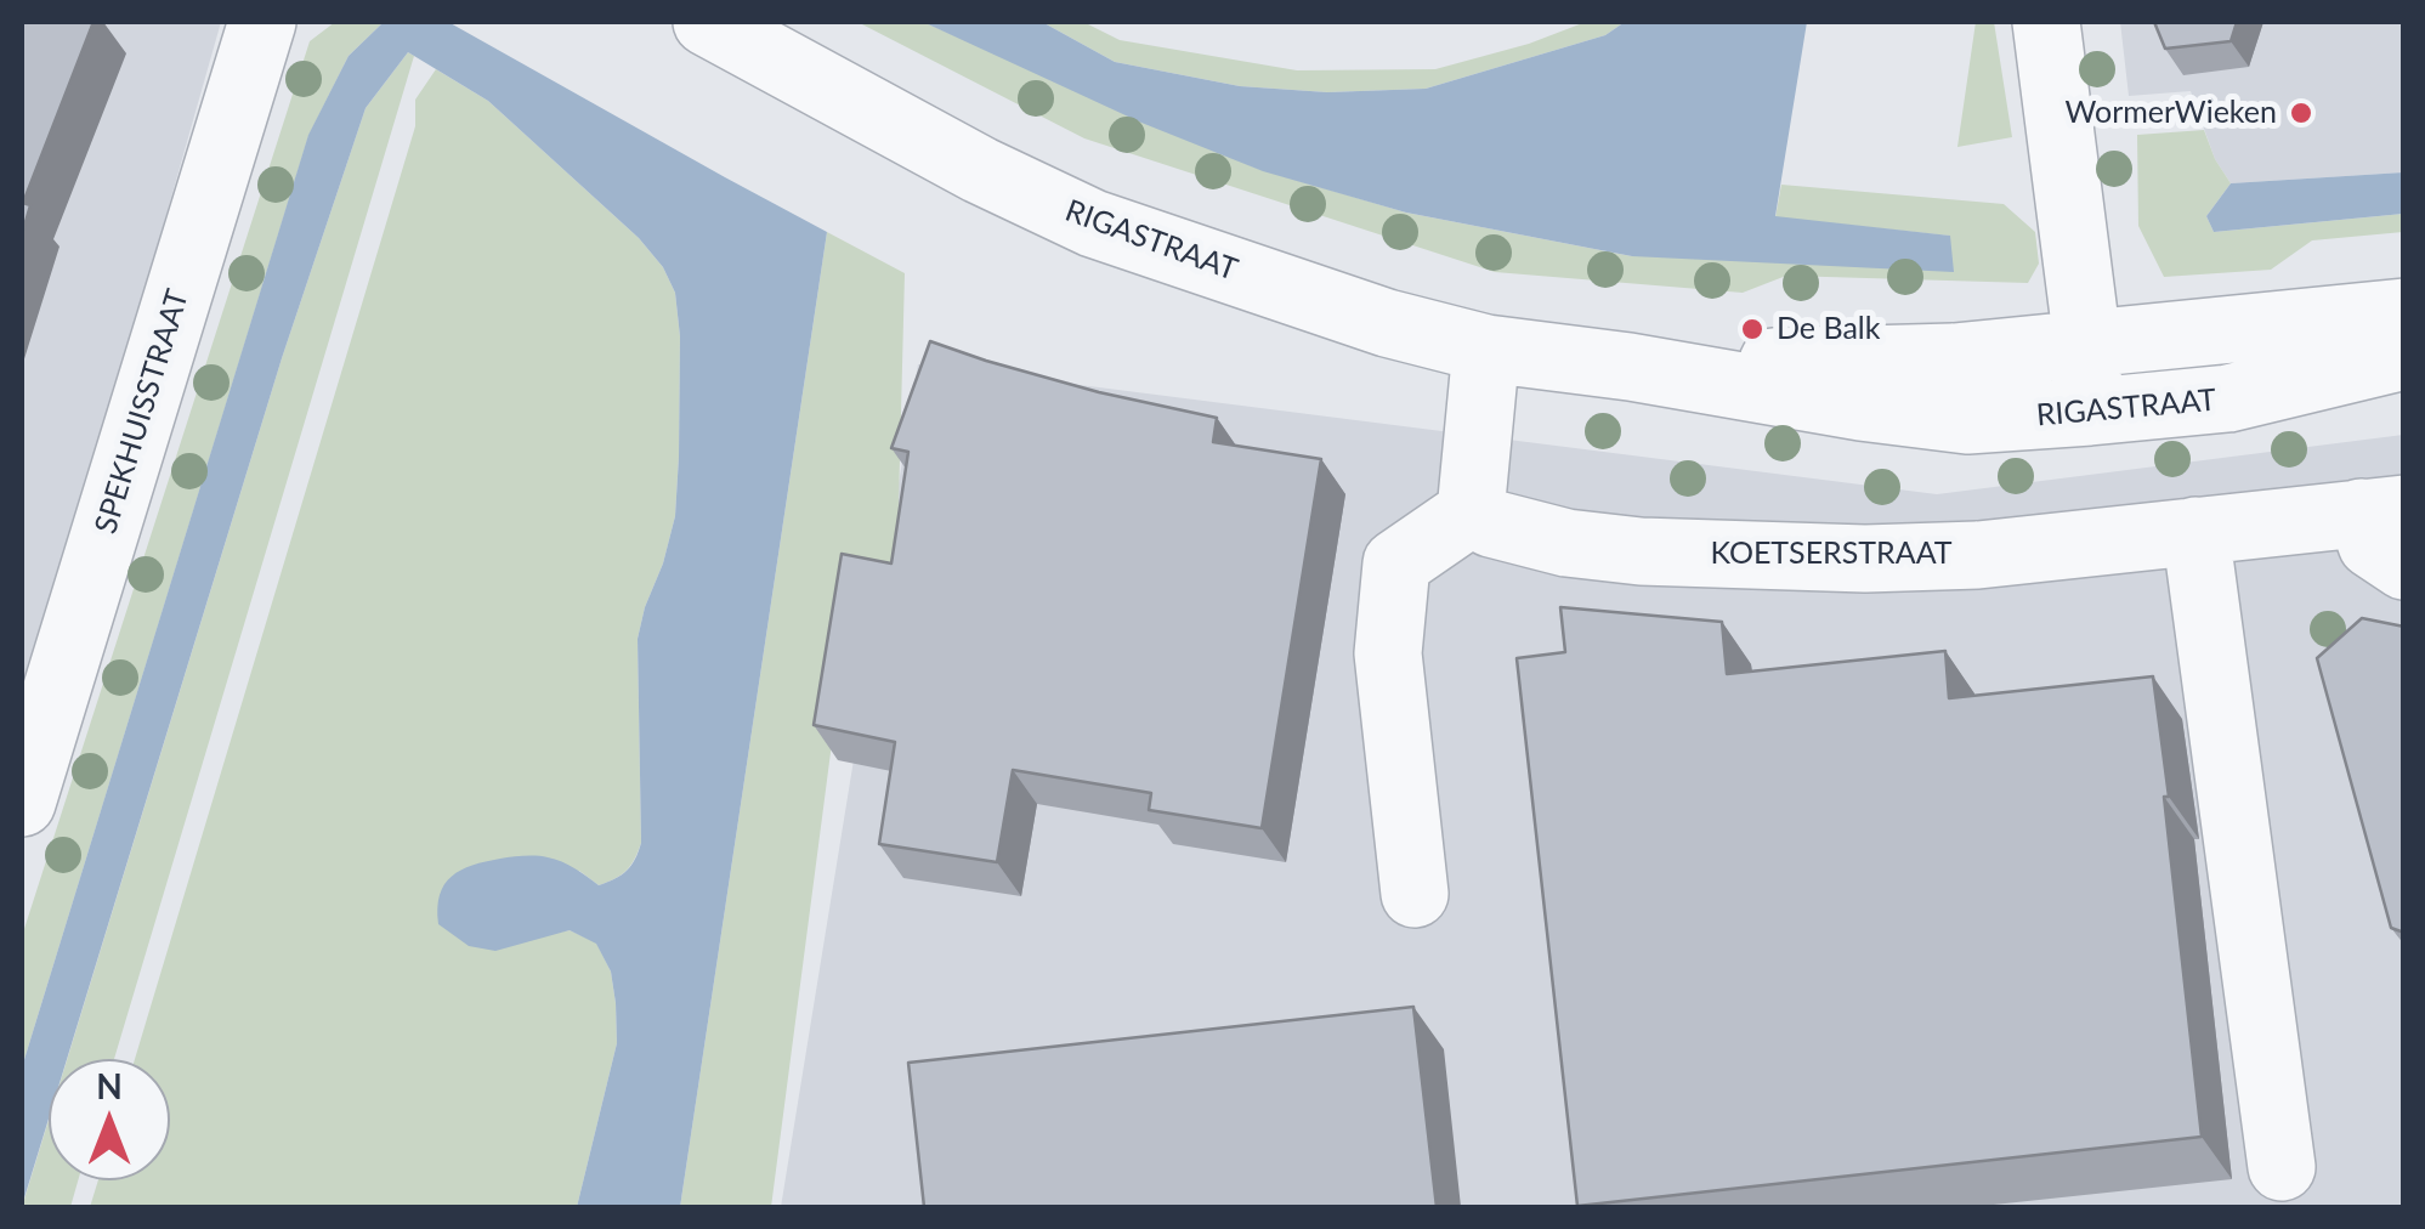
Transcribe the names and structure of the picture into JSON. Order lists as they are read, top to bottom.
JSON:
{
  "streets": {
    "street": ["RIGASTRAAT", "SPEKHUISSTRAAT", "KOETSERSTRAAT"]
  },
  "places": ["WormerWieken", "De Balk"],
  "north": "top"
}
